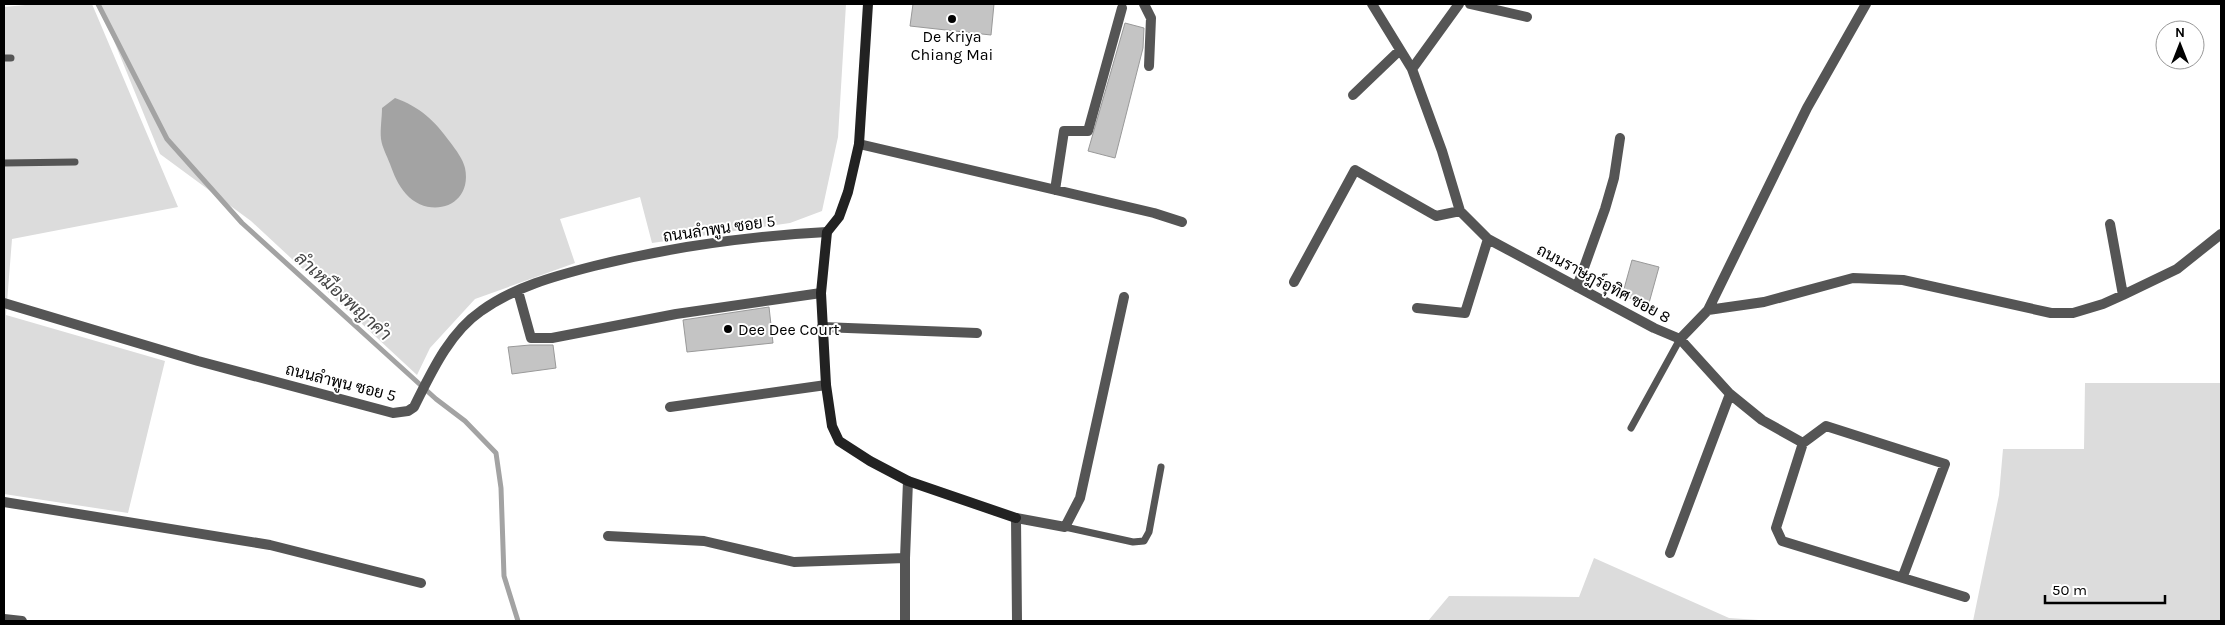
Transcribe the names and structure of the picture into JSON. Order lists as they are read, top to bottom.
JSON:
{
  "streets": {
    "street": ["ถนนลำพูน ซอย 5", "ถนนราษฎร์อุทิศ ซอย 8"]
  },
  "water": ["ลำเหมืองพญาคำ"],
  "places": ["De Kriya Chiang Mai", "Dee Dee Court"],
  "scale_bar": "50 m",
  "north": "top"
}
